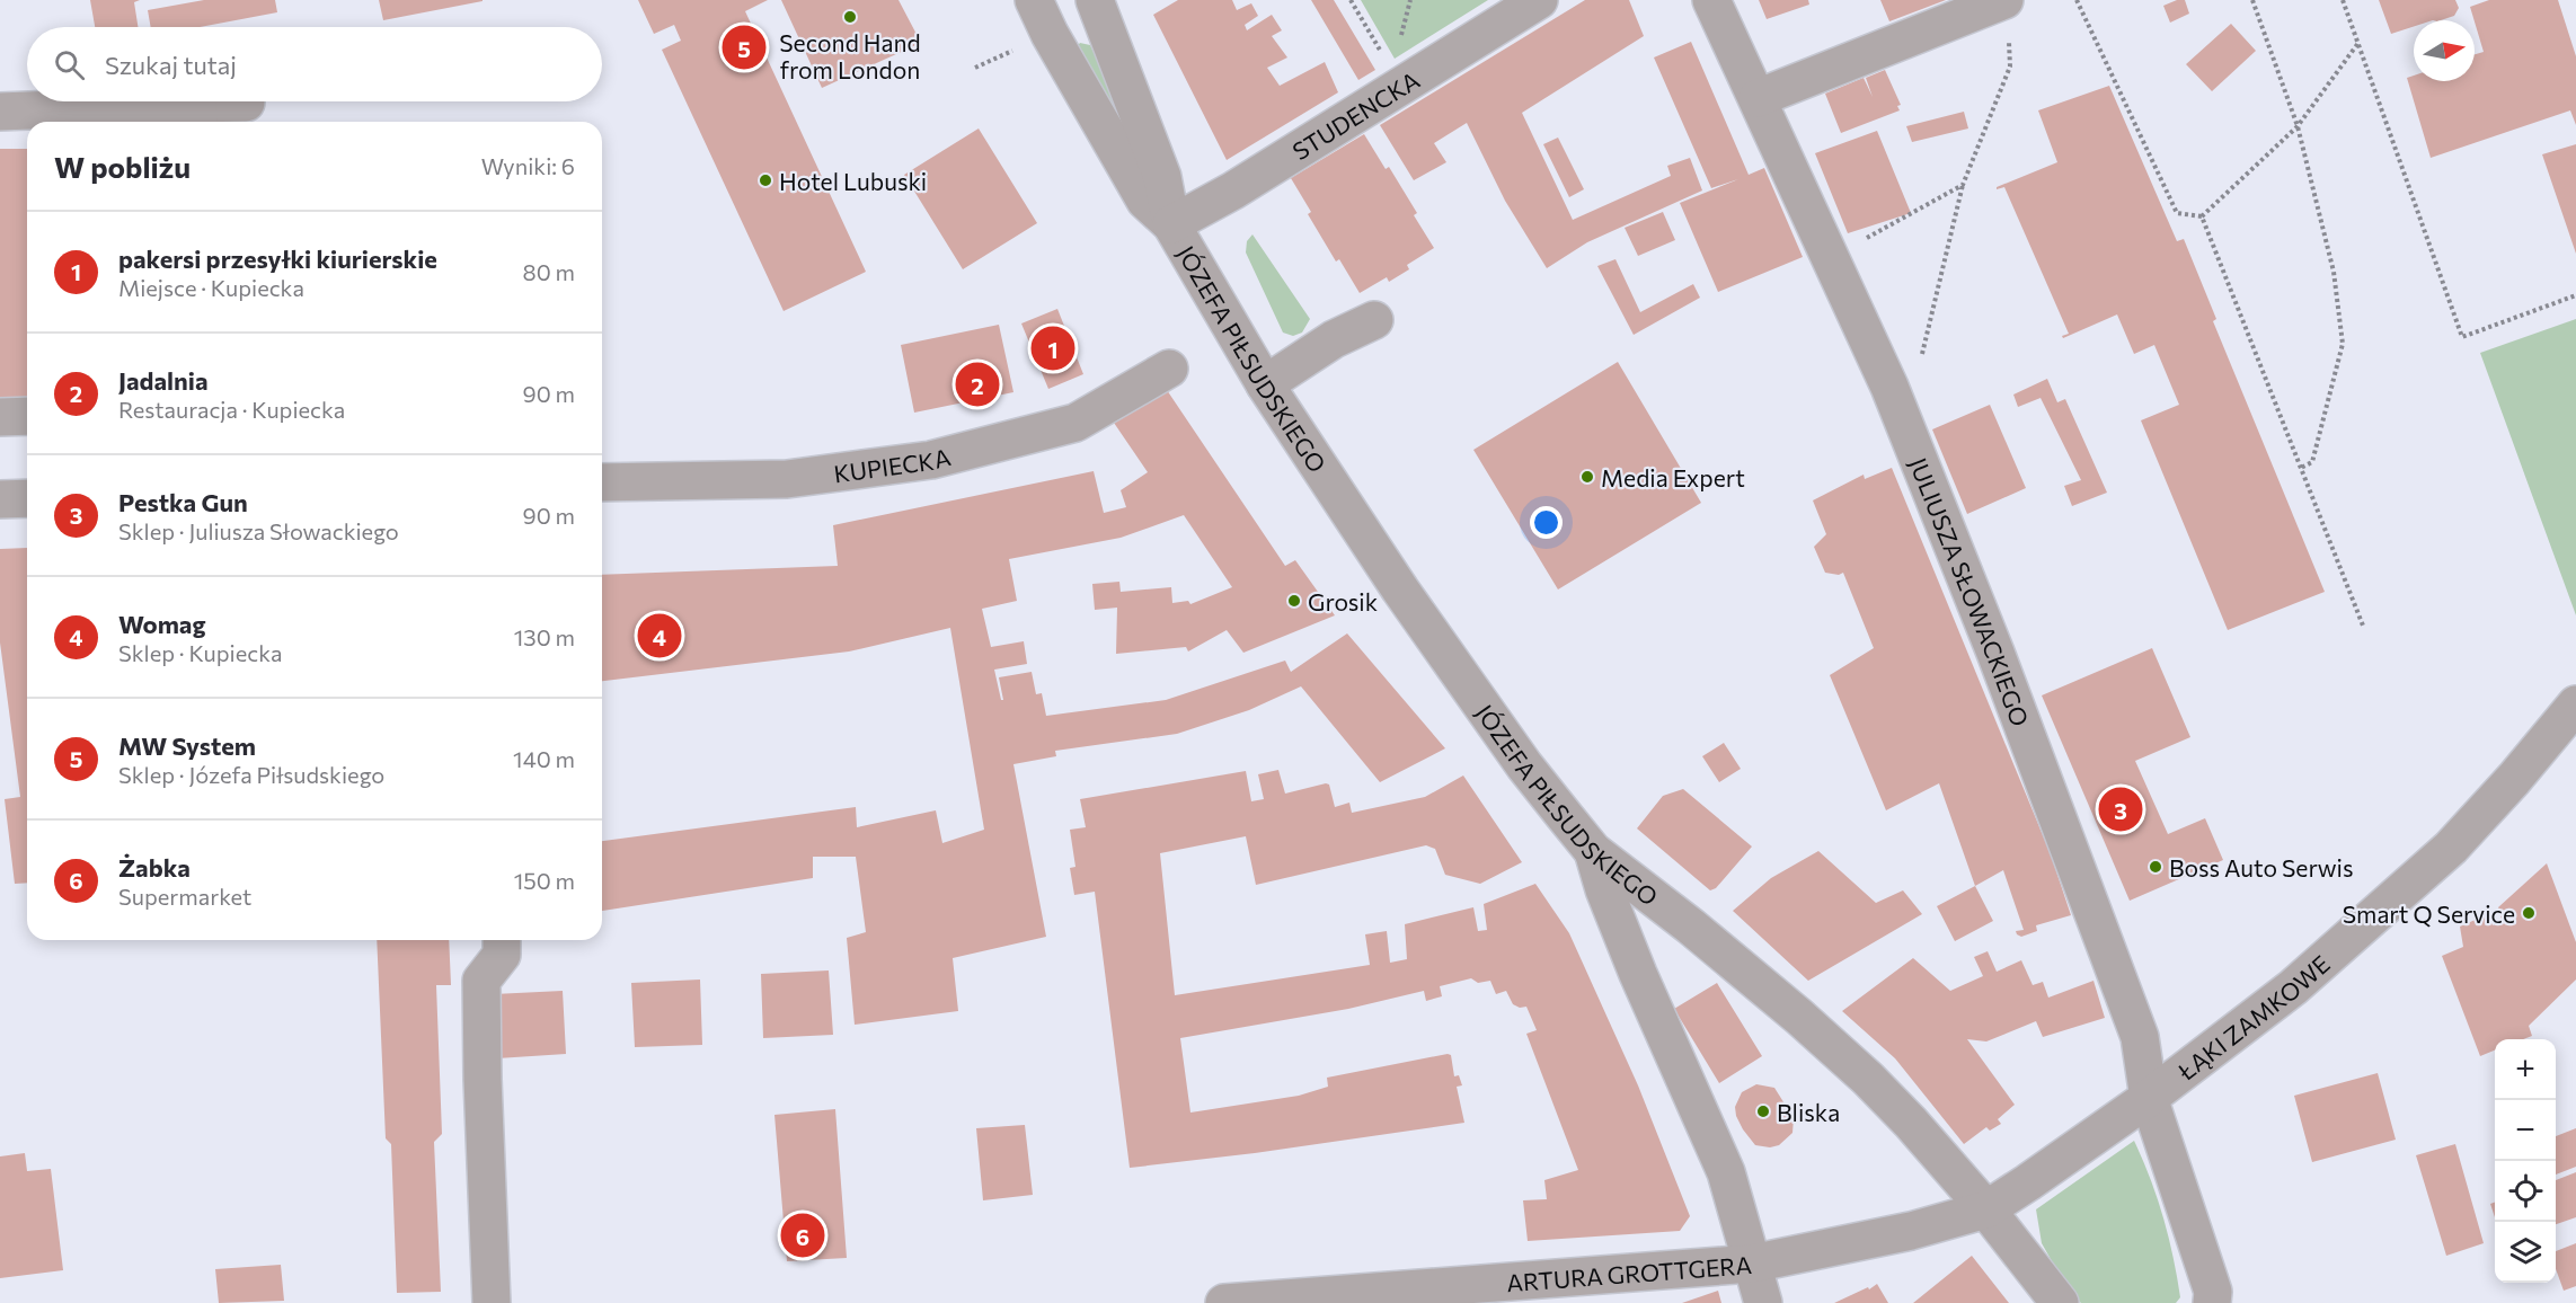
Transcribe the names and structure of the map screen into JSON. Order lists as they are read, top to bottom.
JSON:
{
  "streets": {
    "street": [
      "STUDENCKA",
      "JÓZEFA PIŁSUDSKIEGO",
      "KUPIECKA",
      "JULIUSZA SŁOWACKIEGO",
      "ŁĄKI ZAMKOWE",
      "ARTURA GROTTGERA"
    ]
  },
  "crossings": [
    ["STUDENCKA", "JÓZEFA PIŁSUDSKIEGO"],
    ["JÓZEFA PIŁSUDSKIEGO", "ŁĄKI ZAMKOWE"],
    ["JÓZEFA PIŁSUDSKIEGO", "ARTURA GROTTGERA"],
    ["JULIUSZA SŁOWACKIEGO", "ŁĄKI ZAMKOWE"],
    ["ŁĄKI ZAMKOWE", "ARTURA GROTTGERA"]
  ],
  "places": [
    "Second Hand from London",
    "Hotel Lubuski",
    "Media Expert",
    "Grosik",
    "Boss Auto Serwis",
    "Smart Q Service",
    "Bliska"
  ],
  "north": "right",
  "page": {
    "pins": [
      "5",
      "1",
      "2",
      "4",
      "3",
      "6"
    ],
    "search": "Szukaj tutaj",
    "heading": ["W pobliżu", "Wyniki: 6"],
    "list": [
      {
        "mark": "1",
        "name": "pakersi przesyłki kiurierskie",
        "note": "Miejsce · Kupiecka",
        "value": "80 m"
      },
      {
        "mark": "2",
        "name": "Jadalnia",
        "note": "Restauracja · Kupiecka",
        "value": "90 m"
      },
      {
        "mark": "3",
        "name": "Pestka Gun",
        "note": "Sklep · Juliusza Słowackiego",
        "value": "90 m"
      },
      {
        "mark": "4",
        "name": "Womag",
        "note": "Sklep · Kupiecka",
        "value": "130 m"
      },
      {
        "mark": "5",
        "name": "MW System",
        "note": "Sklep · Józefa Piłsudskiego",
        "value": "140 m"
      },
      {
        "mark": "6",
        "name": "Żabka",
        "note": "Supermarket",
        "value": "150 m"
      }
    ],
    "map_buttons": ["+", "−"]
  }
}
